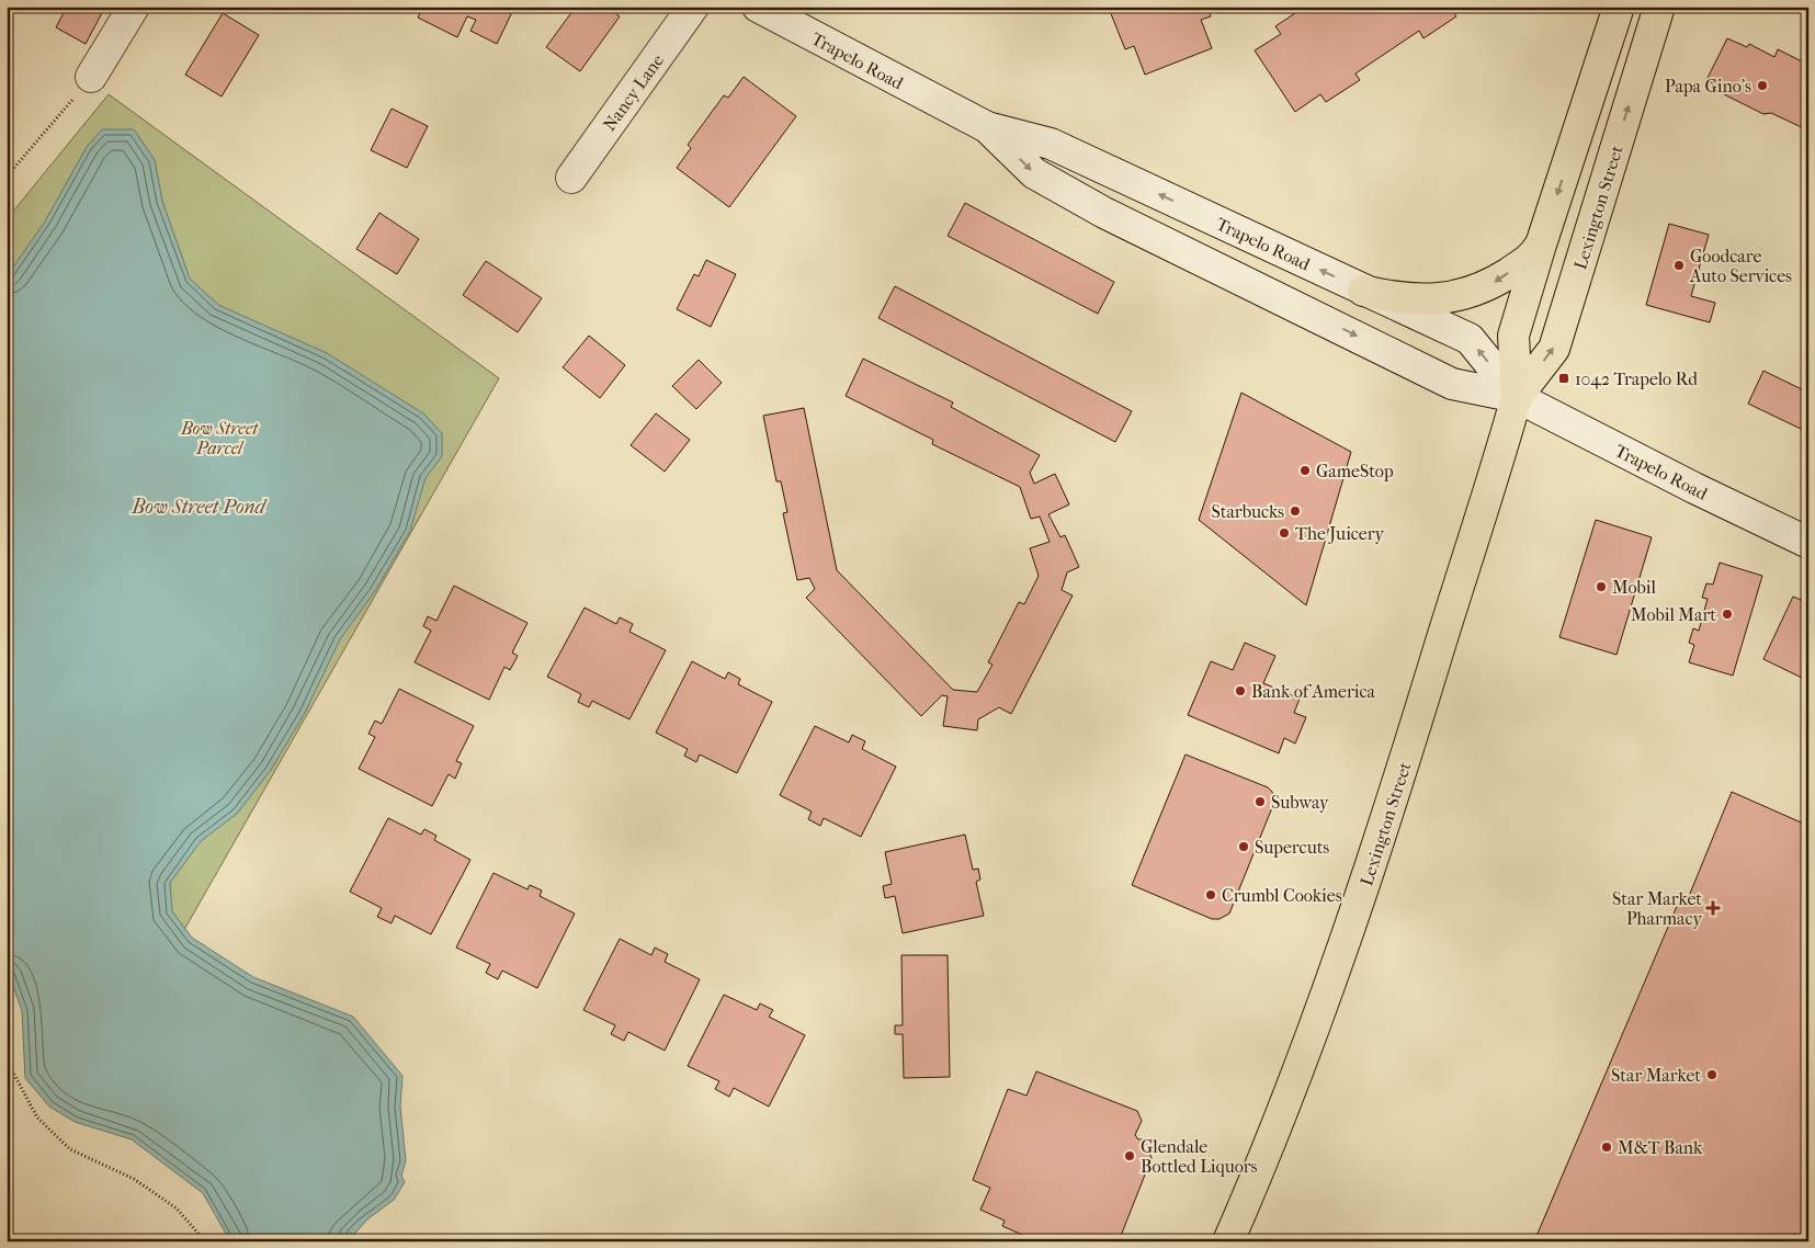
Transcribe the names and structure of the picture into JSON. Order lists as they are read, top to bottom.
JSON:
{
  "streets": {
    "main road": ["Trapelo Road", "Nancy Lane", "Lexington Street"]
  },
  "crossings": [
    ["Trapelo Road", "Lexington Street"]
  ],
  "water": ["Bow Street Pond"],
  "parks": ["Bow Street Parcel"],
  "places": {
    "other": [
      "Papa Gino's",
      "Goodcare Auto Services",
      "GameStop",
      "Starbucks",
      "The Juicery",
      "Mobil",
      "Mobil Mart",
      "Bank of America",
      "Subway",
      "Supercuts",
      "Crumbl Cookies",
      "Star Market",
      "M&T Bank",
      "Glendale Bottled Liquors"
    ],
    "transit": ["1042 Trapelo Rd"],
    "health": ["Star Market Pharmacy"]
  }
}
